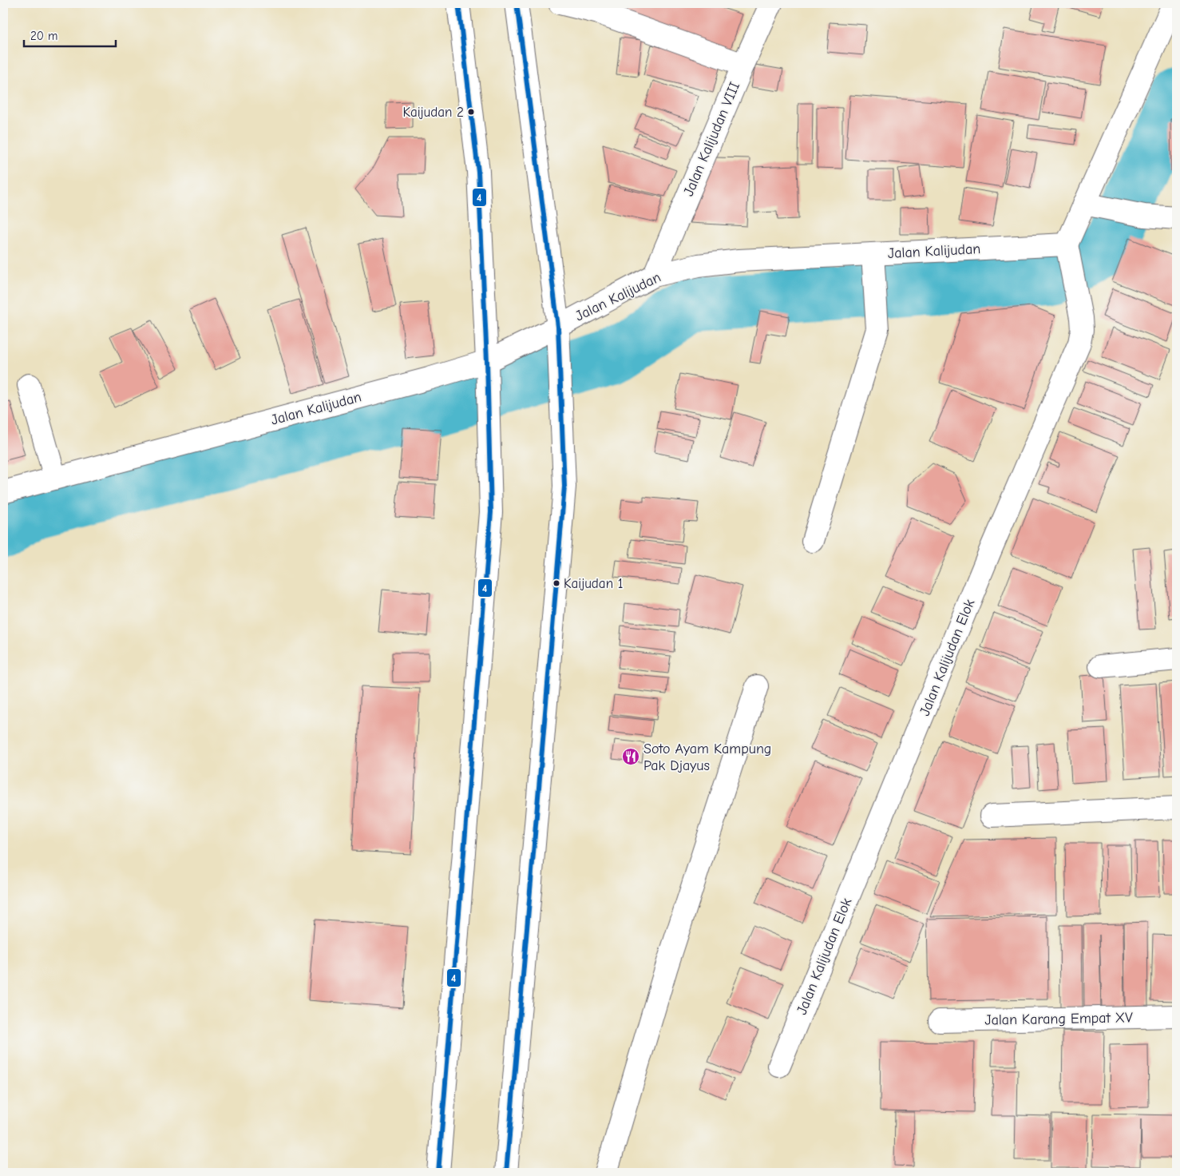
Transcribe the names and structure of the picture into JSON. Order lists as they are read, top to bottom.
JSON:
{
  "streets": {
    "street": [
      "Jalan Kalijudan VIII",
      "Jalan Kalijudan",
      "Jalan Kalijudan Elok",
      "Jalan Karang Empat XV"
    ]
  },
  "crossings": [
    ["Jalan Kalijudan VIII", "Jalan Kalijudan"],
    ["Jalan Kalijudan", "Jalan Kalijudan Elok"]
  ],
  "places": {
    "other": ["Kaijudan 2", "Kaijudan 1"],
    "restaurant": ["Soto Ayam Kampung Pak Djayus"]
  },
  "lines": ["transit line 4"],
  "scale_bar": "20 m"
}
